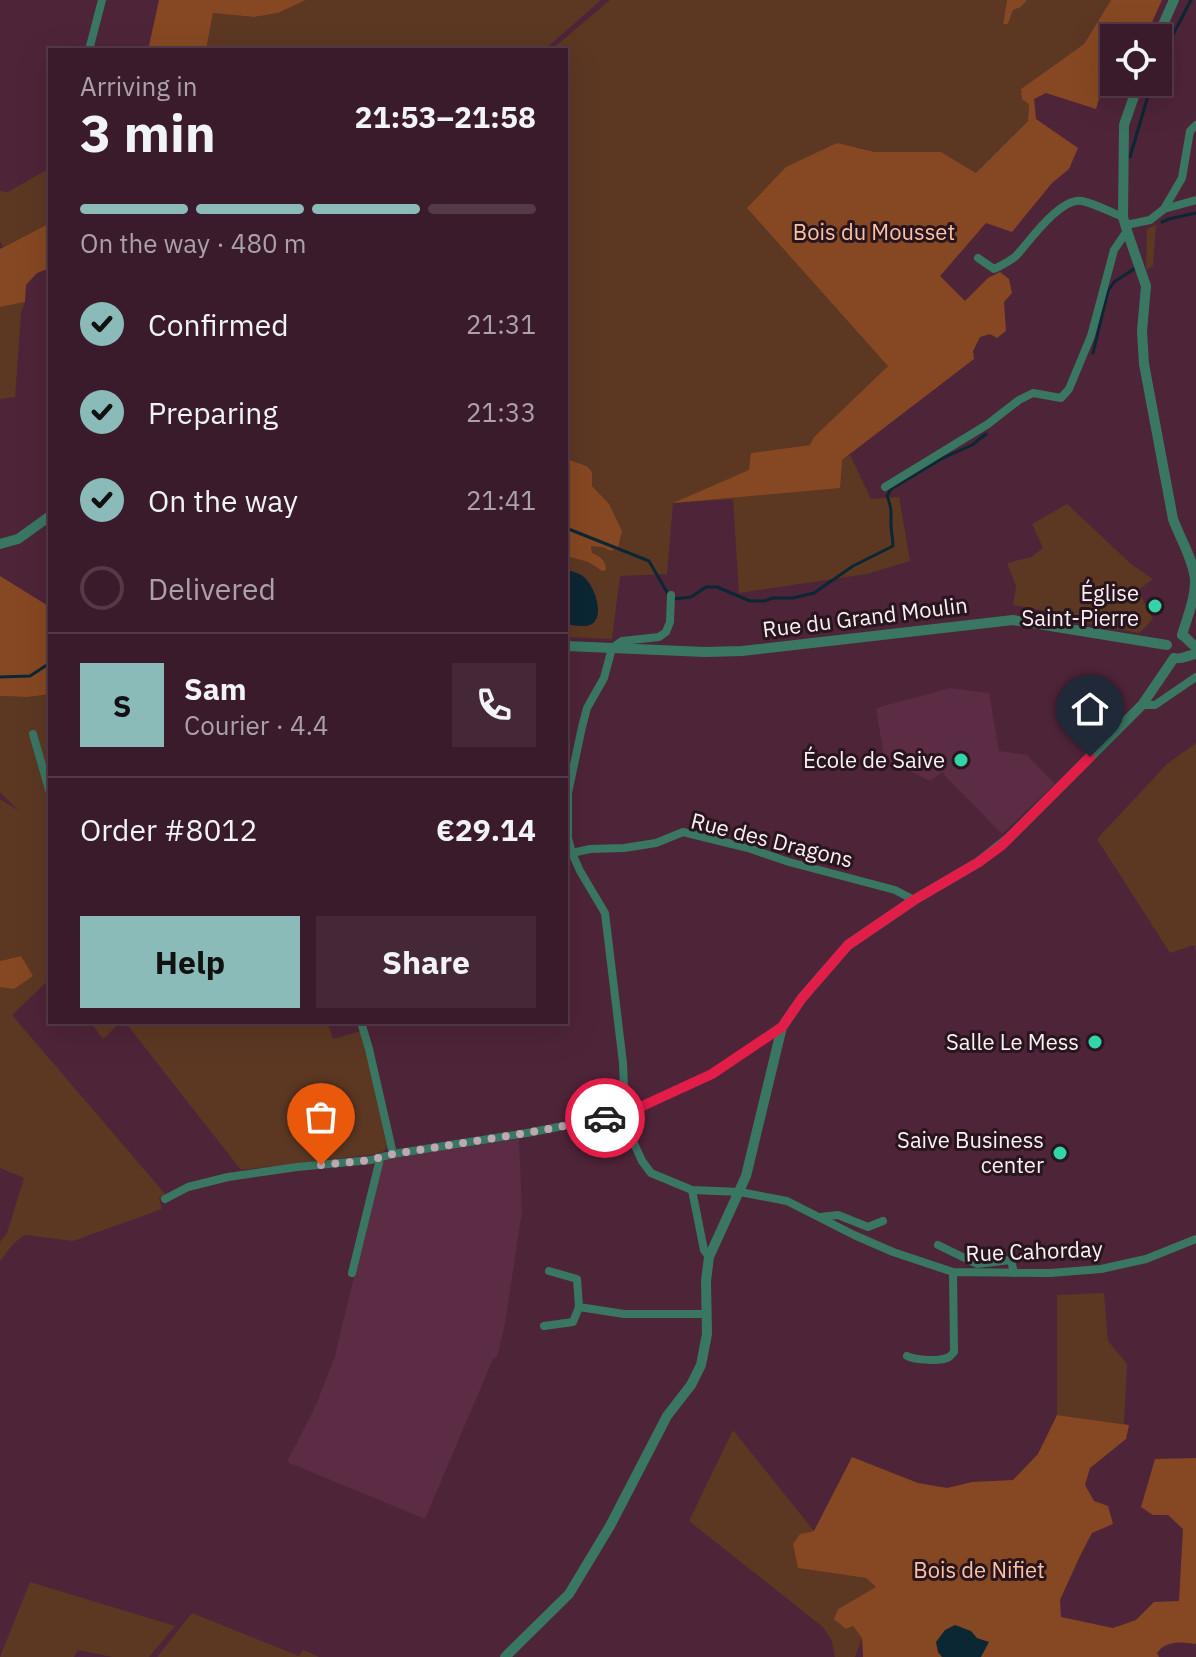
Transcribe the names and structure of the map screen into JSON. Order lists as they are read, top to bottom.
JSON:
{
  "streets": {
    "street": ["Rue du Grand Moulin", "Rue des Dragons", "Rue Cahorday"]
  },
  "parks": ["Bois du Mousset", "Bois de Nifiet"],
  "places": [
    "Église Saint-Pierre",
    "École de Saive",
    "Salle Le Mess",
    "Saive Business center"
  ],
  "page": {
    "heading": ["3 min", "Arriving in", "21:53–21:58"],
    "panel": [
      "Sam",
      "Courier · 4.4",
      "Order #8012",
      "€29.14"
    ],
    "bar": "On the way · 480 m",
    "list": [
      ["Confirmed", "21:31"],
      ["Preparing", "21:33"],
      ["On the way", "21:41"],
      "Delivered"
    ],
    "round": "S",
    "buttons": ["Help", "Share"]
  }
}
